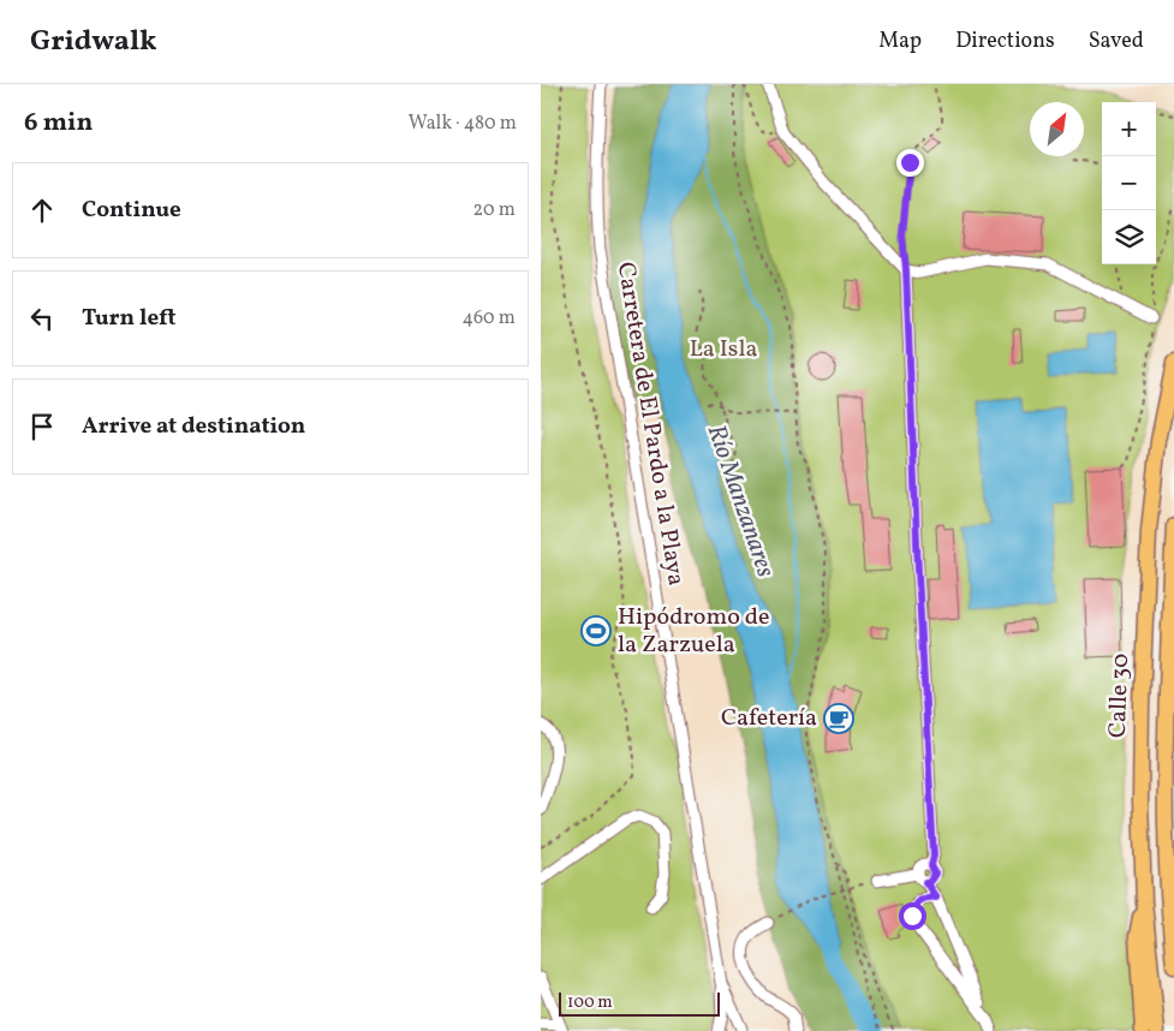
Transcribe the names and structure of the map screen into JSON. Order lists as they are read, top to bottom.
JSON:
{
  "streets": {
    "highway": ["Calle 30"],
    "street": ["Carretera de El Pardo a la Playa"]
  },
  "water": ["Río Manzanares"],
  "parks": ["La Isla"],
  "places": {
    "sports": ["Hipódromo de la Zarzuela"],
    "cafe": ["Cafetería"]
  },
  "scale_bar": "100 m",
  "north": "top right",
  "page": {
    "header": "Gridwalk",
    "nav": ["Map", "Directions", "Saved"],
    "heading": ["6 min", "Walk · 480 m"],
    "map_buttons": ["+", "−"],
    "list": [
      ["Continue", "20 m"],
      ["Turn left", "460 m"],
      "Arrive at destination"
    ],
    "scale": "100 m"
  }
}
